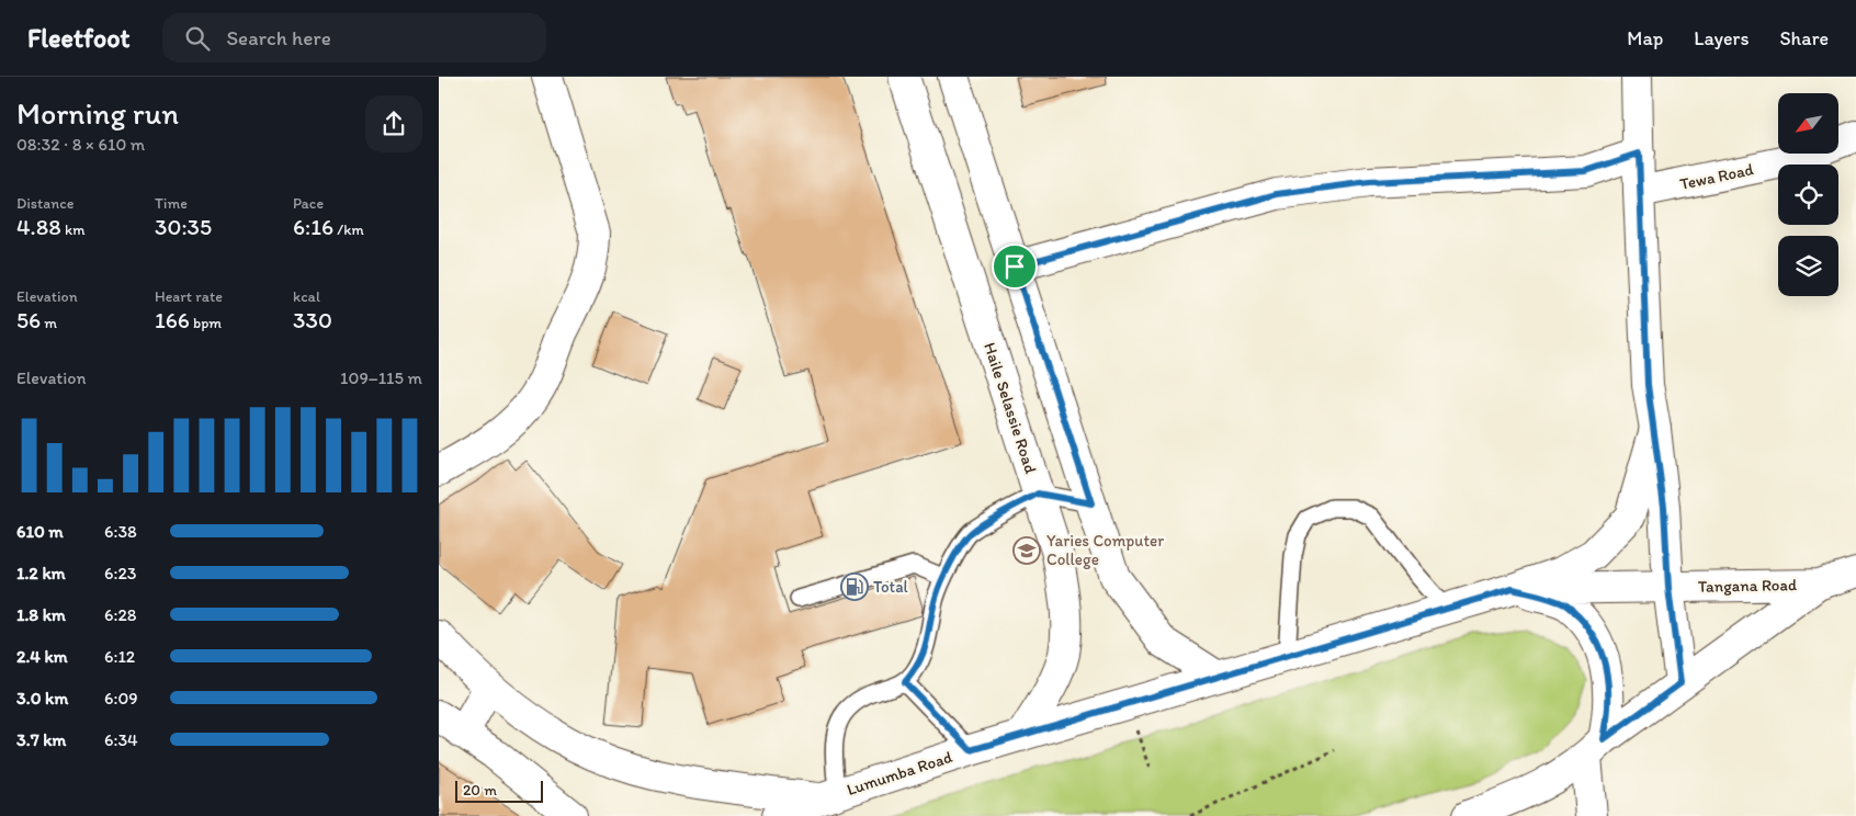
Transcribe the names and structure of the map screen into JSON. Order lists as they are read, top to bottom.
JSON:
{
  "streets": {
    "street": [
      "Tewa Road",
      "Haile Selassie Road",
      "Tangana Road",
      "Lumumba Road"
    ]
  },
  "crossings": [
    ["Haile Selassie Road", "Lumumba Road"],
    ["Tangana Road", "Lumumba Road"]
  ],
  "places": {
    "school or university": ["Yaries Computer College"],
    "fuel station": ["Total"]
  },
  "scale_bar": "20 m",
  "north": "bottom left",
  "page": {
    "header": "Fleetfoot",
    "search": "Search here",
    "nav": ["Map", "Layers", "Share"],
    "heading": ["Morning run", "08:32 · 8 × 610 m"],
    "stats": [
      ["Distance", "4.88 km"],
      ["Time", "30:35"],
      ["Pace", "6:16 /km"],
      ["Elevation", "56 m"],
      ["Heart rate", "166 bpm"],
      ["kcal", "330"]
    ],
    "chart": ["Elevation", "109–115 m"],
    "list": [
      {
        "name": "610 m",
        "note": "6:38"
      },
      {
        "name": "1.2 km",
        "note": "6:23"
      },
      {
        "name": "1.8 km",
        "note": "6:28"
      },
      {
        "name": "2.4 km",
        "note": "6:12"
      },
      {
        "name": "3.0 km",
        "note": "6:09"
      },
      {
        "name": "3.7 km",
        "note": "6:34"
      }
    ],
    "scale": "20 m"
  }
}
